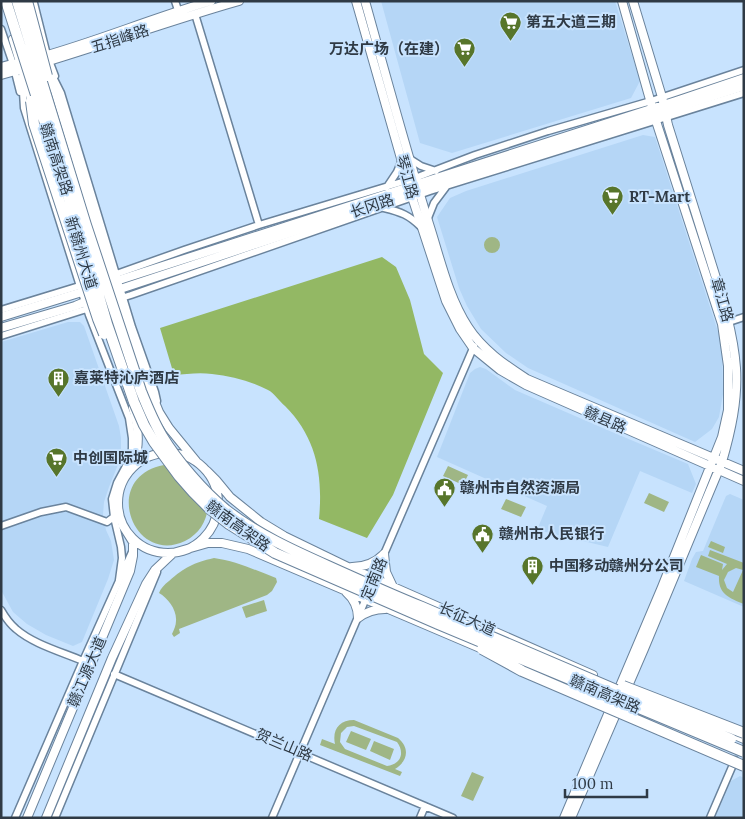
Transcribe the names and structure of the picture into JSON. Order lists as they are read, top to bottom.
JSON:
{
  "streets": {
    "highway": ["赣南高架路"],
    "main road": [
      "五指峰路",
      "琴江路",
      "长冈路",
      "新赣州大道",
      "章江路",
      "赣县路",
      "长征大道",
      "赣江源大道"
    ],
    "street": ["定南路", "贺兰山路"]
  },
  "crossings": [
    ["五指峰路", "新赣州大道"],
    ["赣南高架路", "新赣州大道"],
    ["赣南高架路", "长征大道"],
    ["琴江路", "长冈路"],
    ["琴江路", "赣县路"],
    ["琴江路", "定南路"],
    ["长冈路", "新赣州大道"],
    ["长冈路", "章江路"],
    ["新赣州大道", "长征大道"],
    ["章江路", "赣县路"],
    ["章江路", "长征大道"],
    ["赣县路", "定南路"],
    ["定南路", "长征大道"],
    ["定南路", "贺兰山路"],
    ["长征大道", "赣江源大道"]
  ],
  "places": {
    "supermarket": [
      "第五大道三期",
      "万达广场（在建）",
      "RT-Mart",
      "中创国际城"
    ],
    "building": ["嘉莱特沁庐酒店", "中国移动赣州分公司"],
    "public building": ["赣州市自然资源局", "赣州市人民银行"]
  },
  "scale_bar": "100 m"
}
